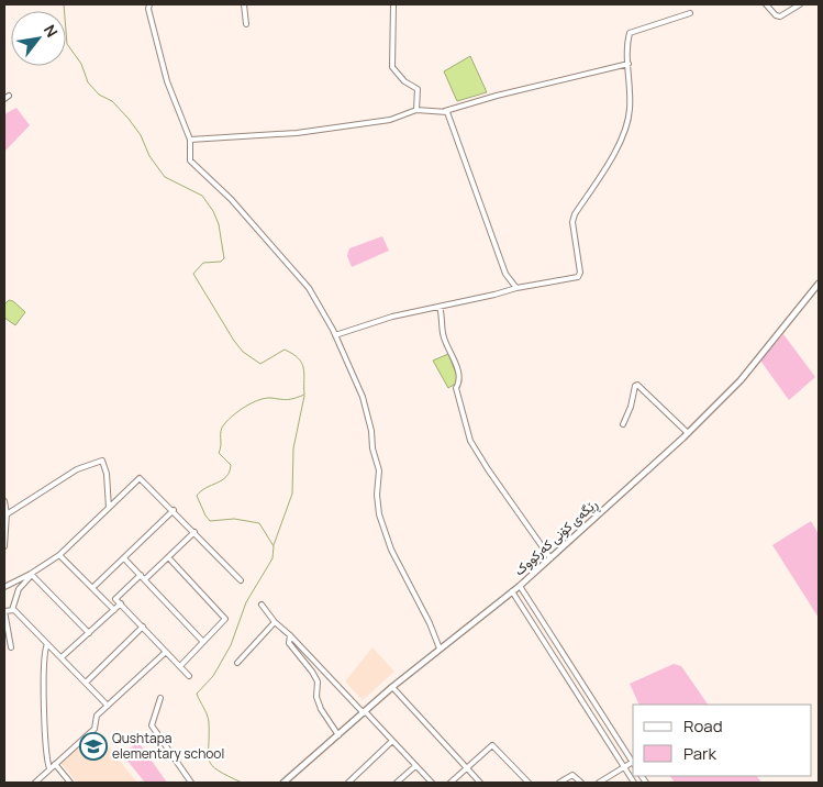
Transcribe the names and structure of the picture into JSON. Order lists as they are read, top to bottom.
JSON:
{
  "streets": {
    "street": ["ڕێگەی کۆنی کەرکووک"]
  },
  "places": {
    "school or university": ["Qushtapa elementary school"]
  },
  "legend": ["Road", "Park"],
  "north": "top right"
}
